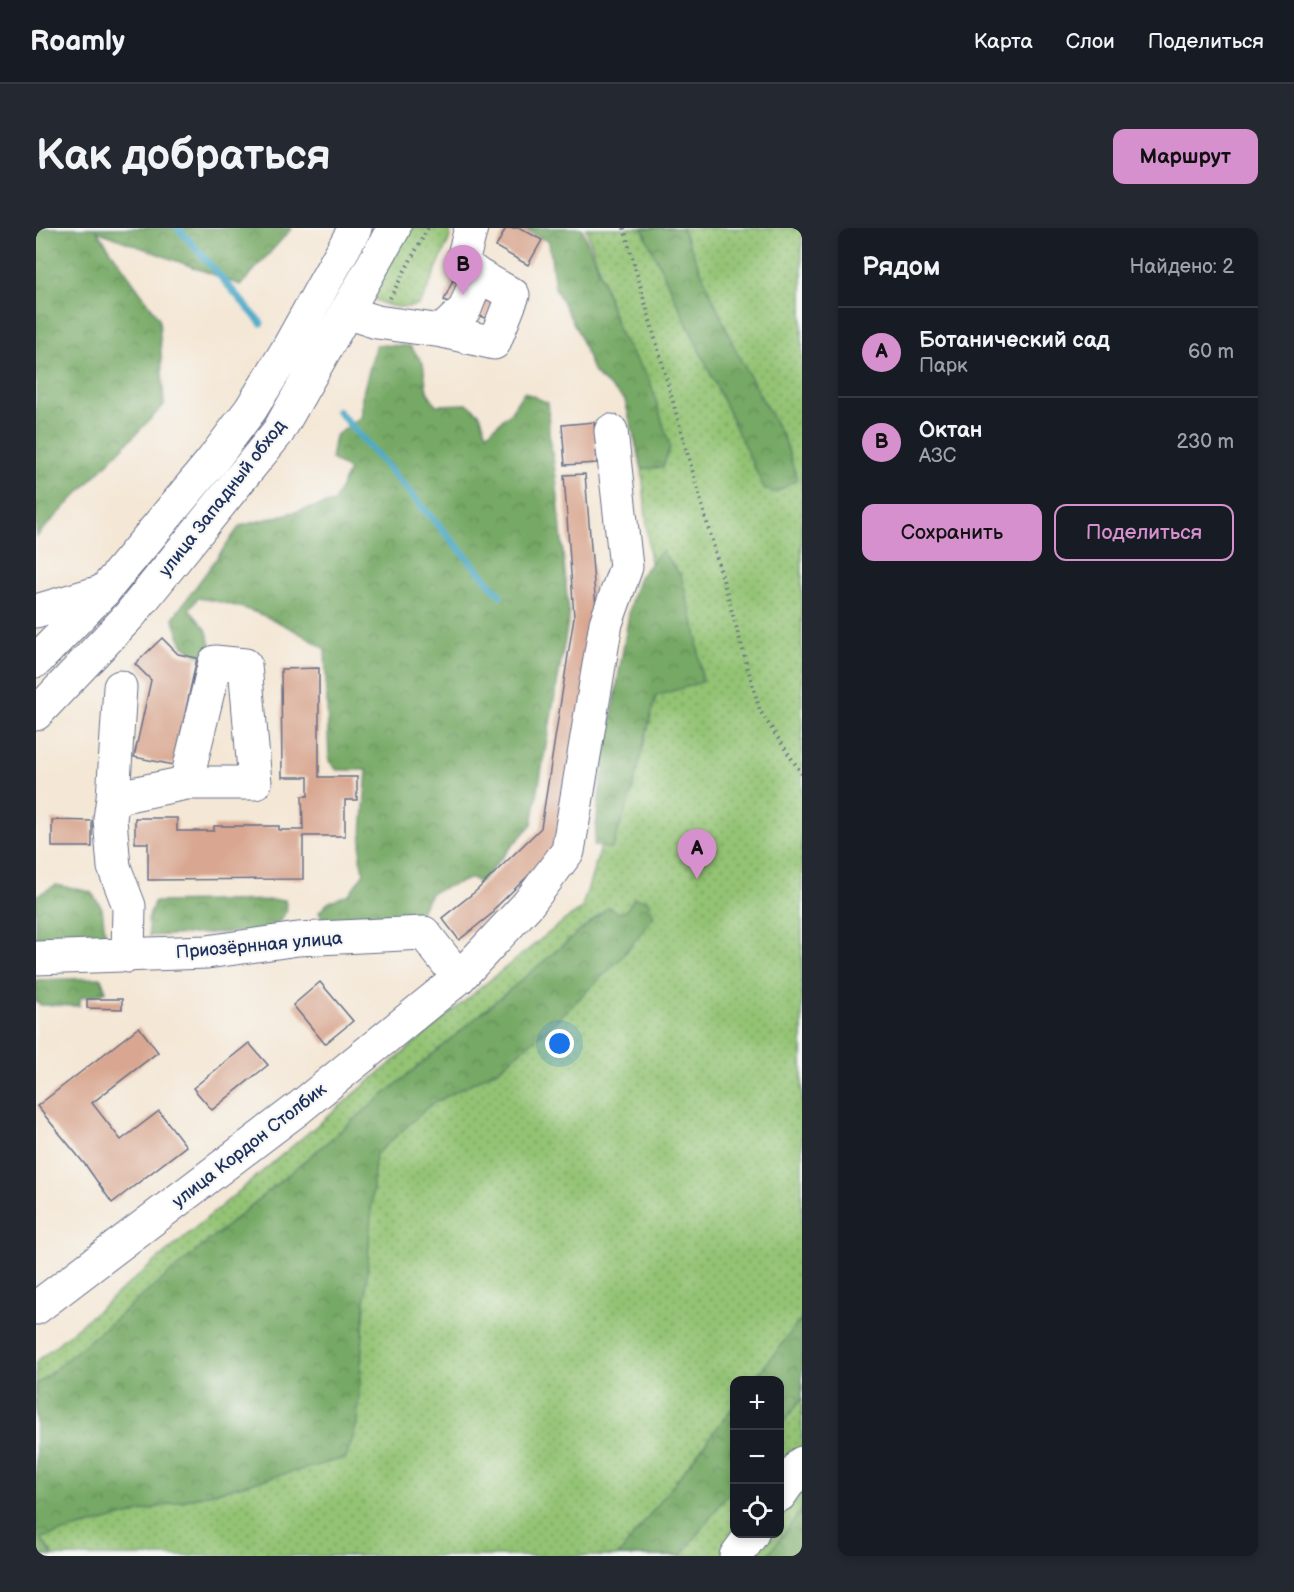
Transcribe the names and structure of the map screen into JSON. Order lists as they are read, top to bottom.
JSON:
{
  "streets": {
    "main road": ["улица Западный обход", "Приозёрнная улица", "улица Кордон Столбик"]
  },
  "crossings": [
    ["Приозёрнная улица", "улица Кордон Столбик"]
  ],
  "page": {
    "header": "Roamly",
    "nav": ["Карта", "Слои", "Поделиться"],
    "buttons": [
      "Маршрут",
      ["Сохранить", "Поделиться"]
    ],
    "title": "Как добраться",
    "heading": ["Рядом", "Найдено: 2"],
    "pins": ["B", "A"],
    "list": [
      {
        "mark": "A",
        "name": "Ботанический сад",
        "note": "Парк",
        "value": "60 m"
      },
      {
        "mark": "B",
        "name": "Октан",
        "note": "АЗС",
        "value": "230 m"
      }
    ],
    "map_buttons": ["+", "−"]
  }
}
